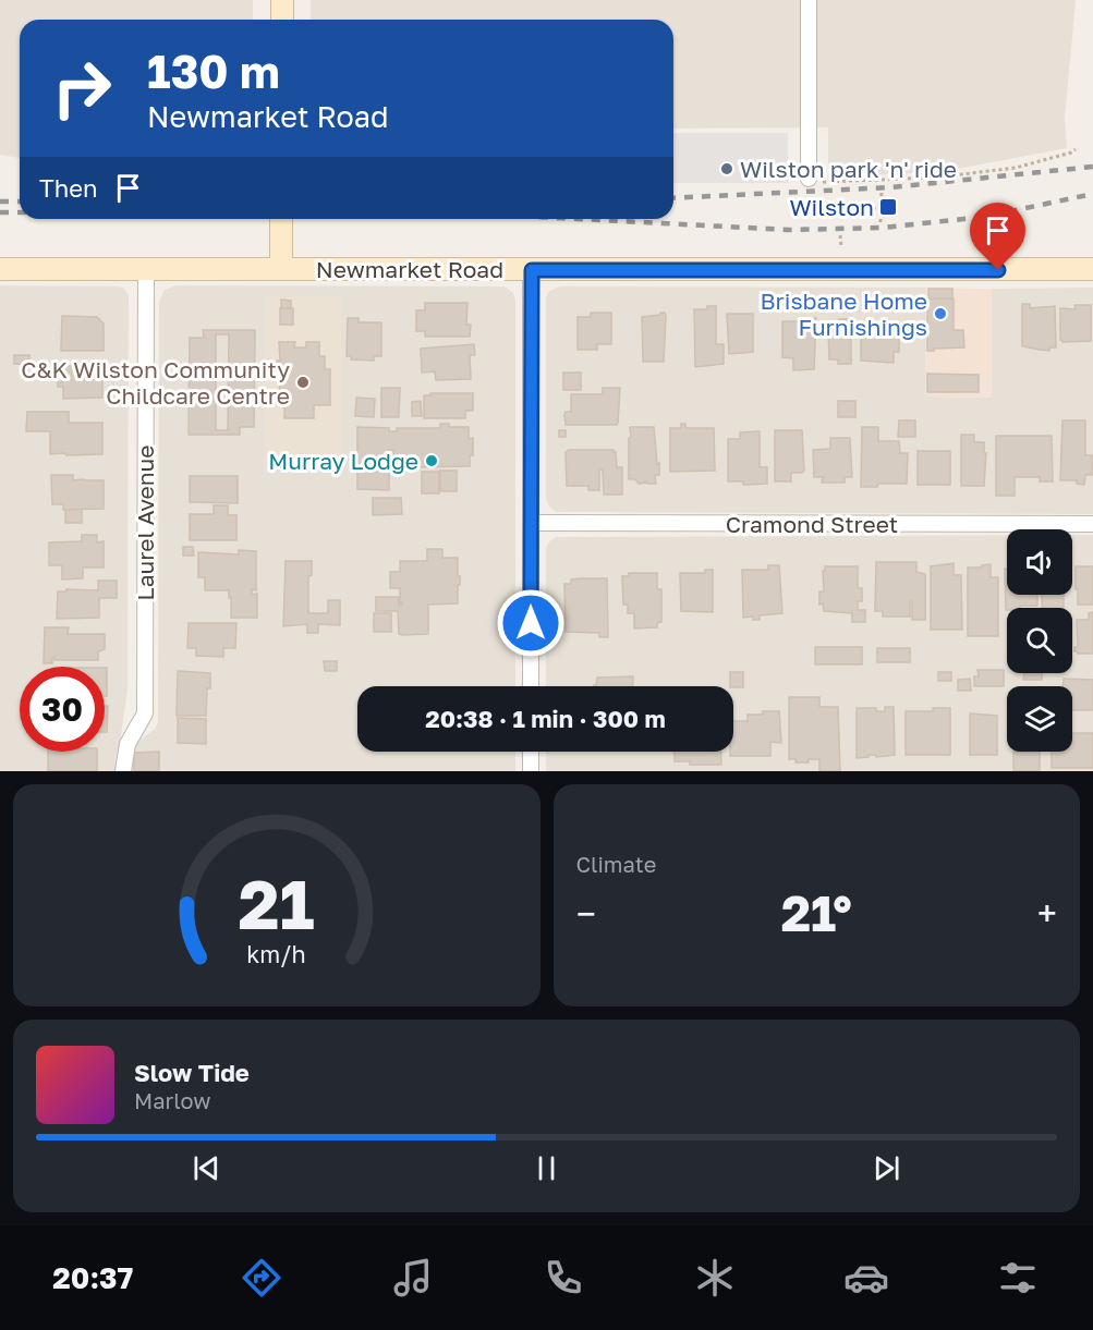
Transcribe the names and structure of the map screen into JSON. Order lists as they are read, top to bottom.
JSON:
{
  "streets": {
    "main road": ["Newmarket Road"],
    "street": ["Laurel Avenue", "Cramond Street"]
  },
  "crossings": [
    ["Newmarket Road", "Laurel Avenue"]
  ],
  "places": {
    "other": [
      "Wilston park 'n' ride",
      "Brisbane Home Furnishings",
      "C&K Wilston Community Childcare Centre",
      "Murray Lodge"
    ],
    "transit": ["Wilston"]
  },
  "page": {
    "turn": ["130 m", "Newmarket Road"],
    "then": "Then",
    "limit": "30",
    "trip": "20:38 · 1 min · 300 m",
    "tile": "Climate",
    "heat": ["−", "21°", "+"],
    "song": ["Slow Tide", "Marlow"],
    "tabs": "20:37",
    "gauge": ["21", "km/h"]
  }
}
